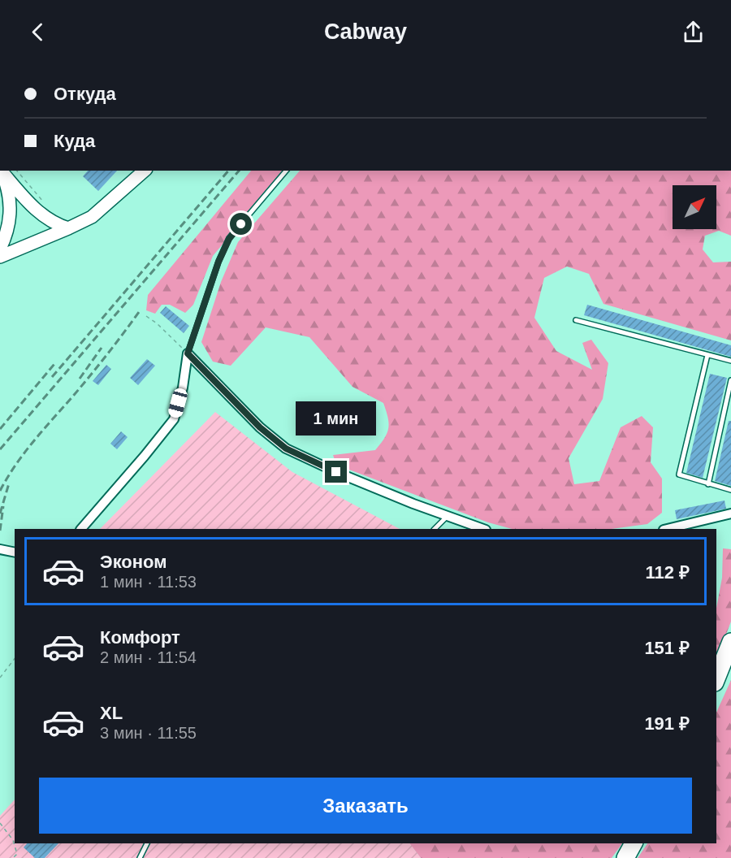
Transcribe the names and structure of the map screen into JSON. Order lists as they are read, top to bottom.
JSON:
{
  "north": "top right",
  "page": {
    "header": "Cabway",
    "banner": ["Откуда", "Куда"],
    "bubble": "1 мин",
    "list": [
      {
        "name": "Эконом",
        "note": "1 мин · 11:53",
        "value": "112 ₽"
      },
      {
        "name": "Комфорт",
        "note": "2 мин · 11:54",
        "value": "151 ₽"
      },
      {
        "name": "XL",
        "note": "3 мин · 11:55",
        "value": "191 ₽"
      }
    ],
    "buttons": "Заказать"
  }
}
